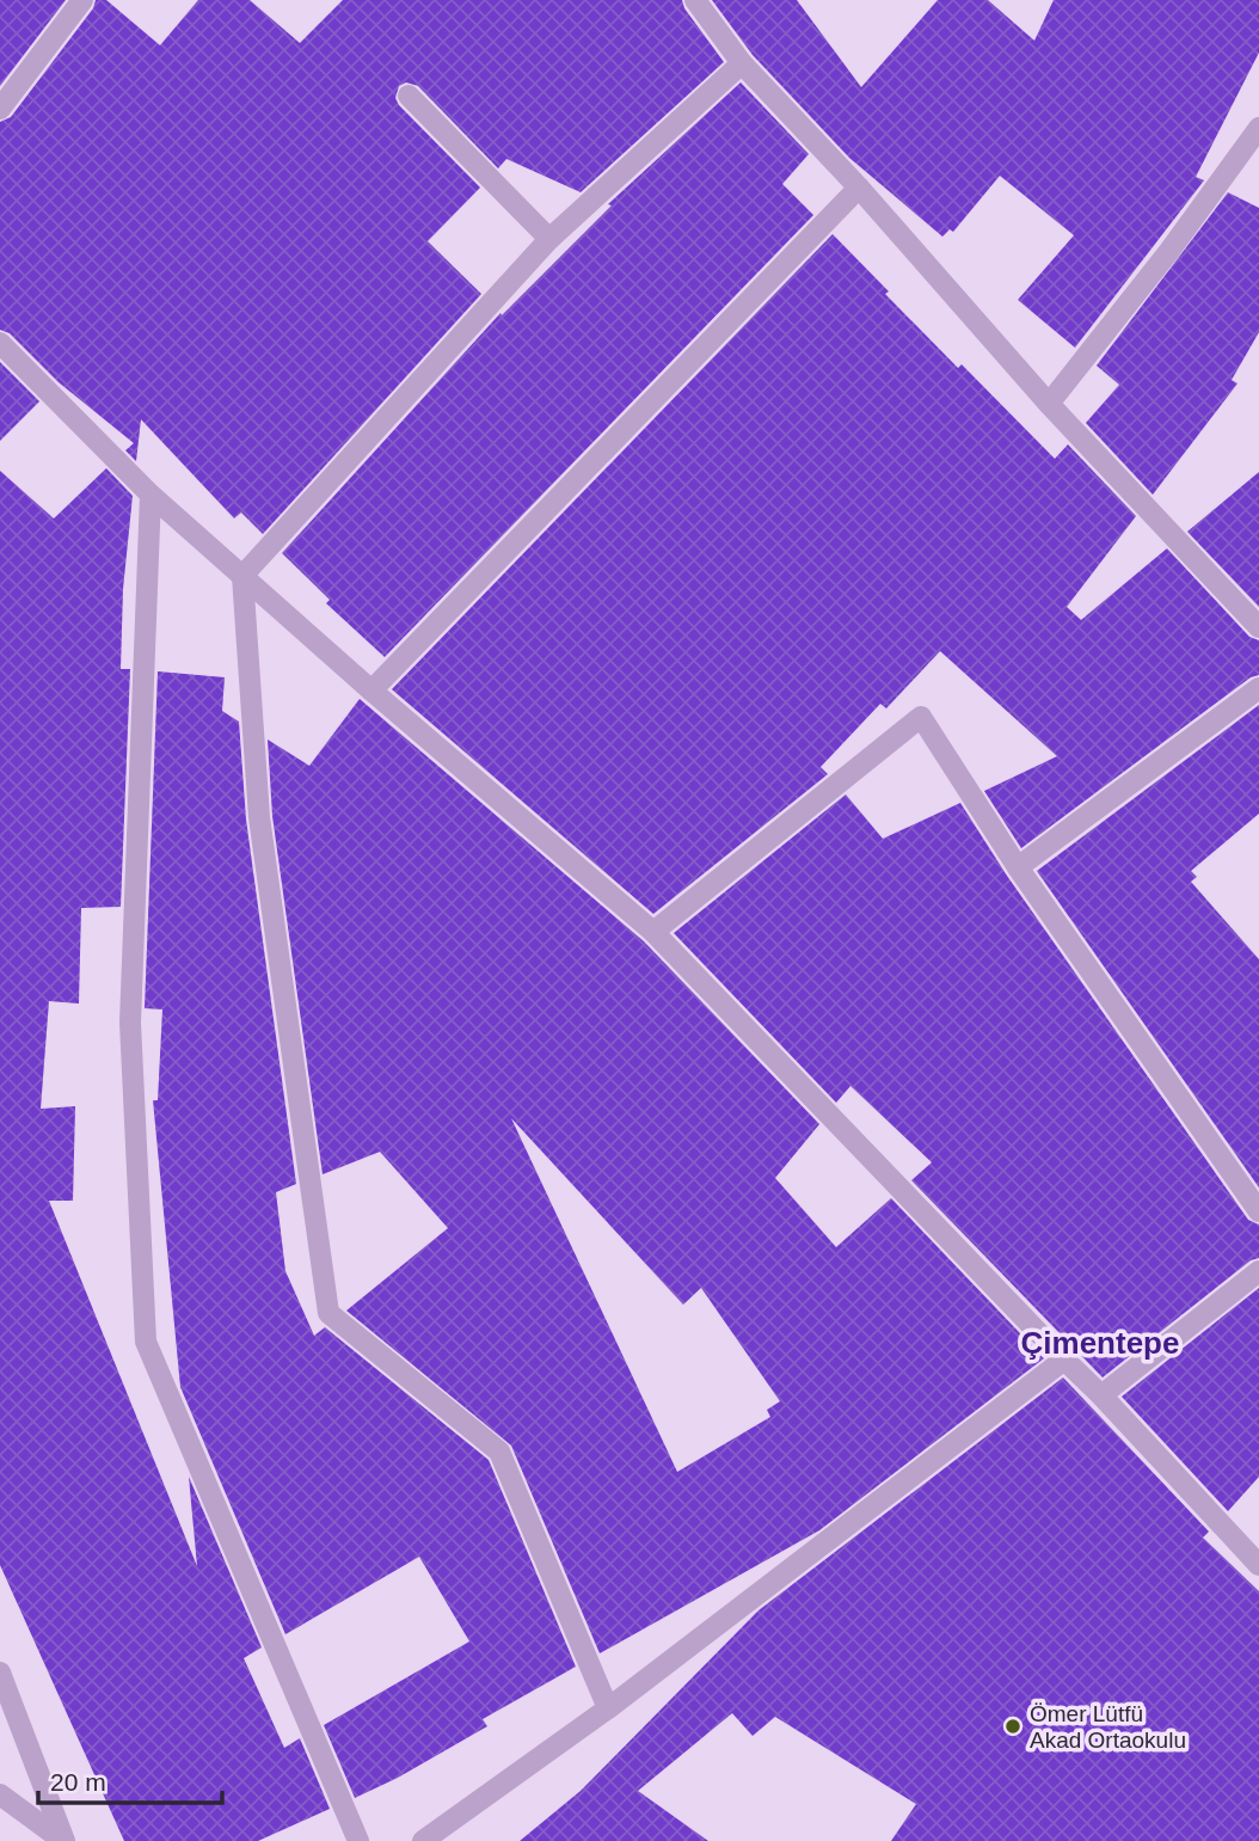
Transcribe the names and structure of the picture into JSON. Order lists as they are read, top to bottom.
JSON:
{
  "districts": ["Çimentepe"],
  "places": ["Ömer Lütfü Akad Ortaokulu"],
  "scale_bar": "20 m"
}
